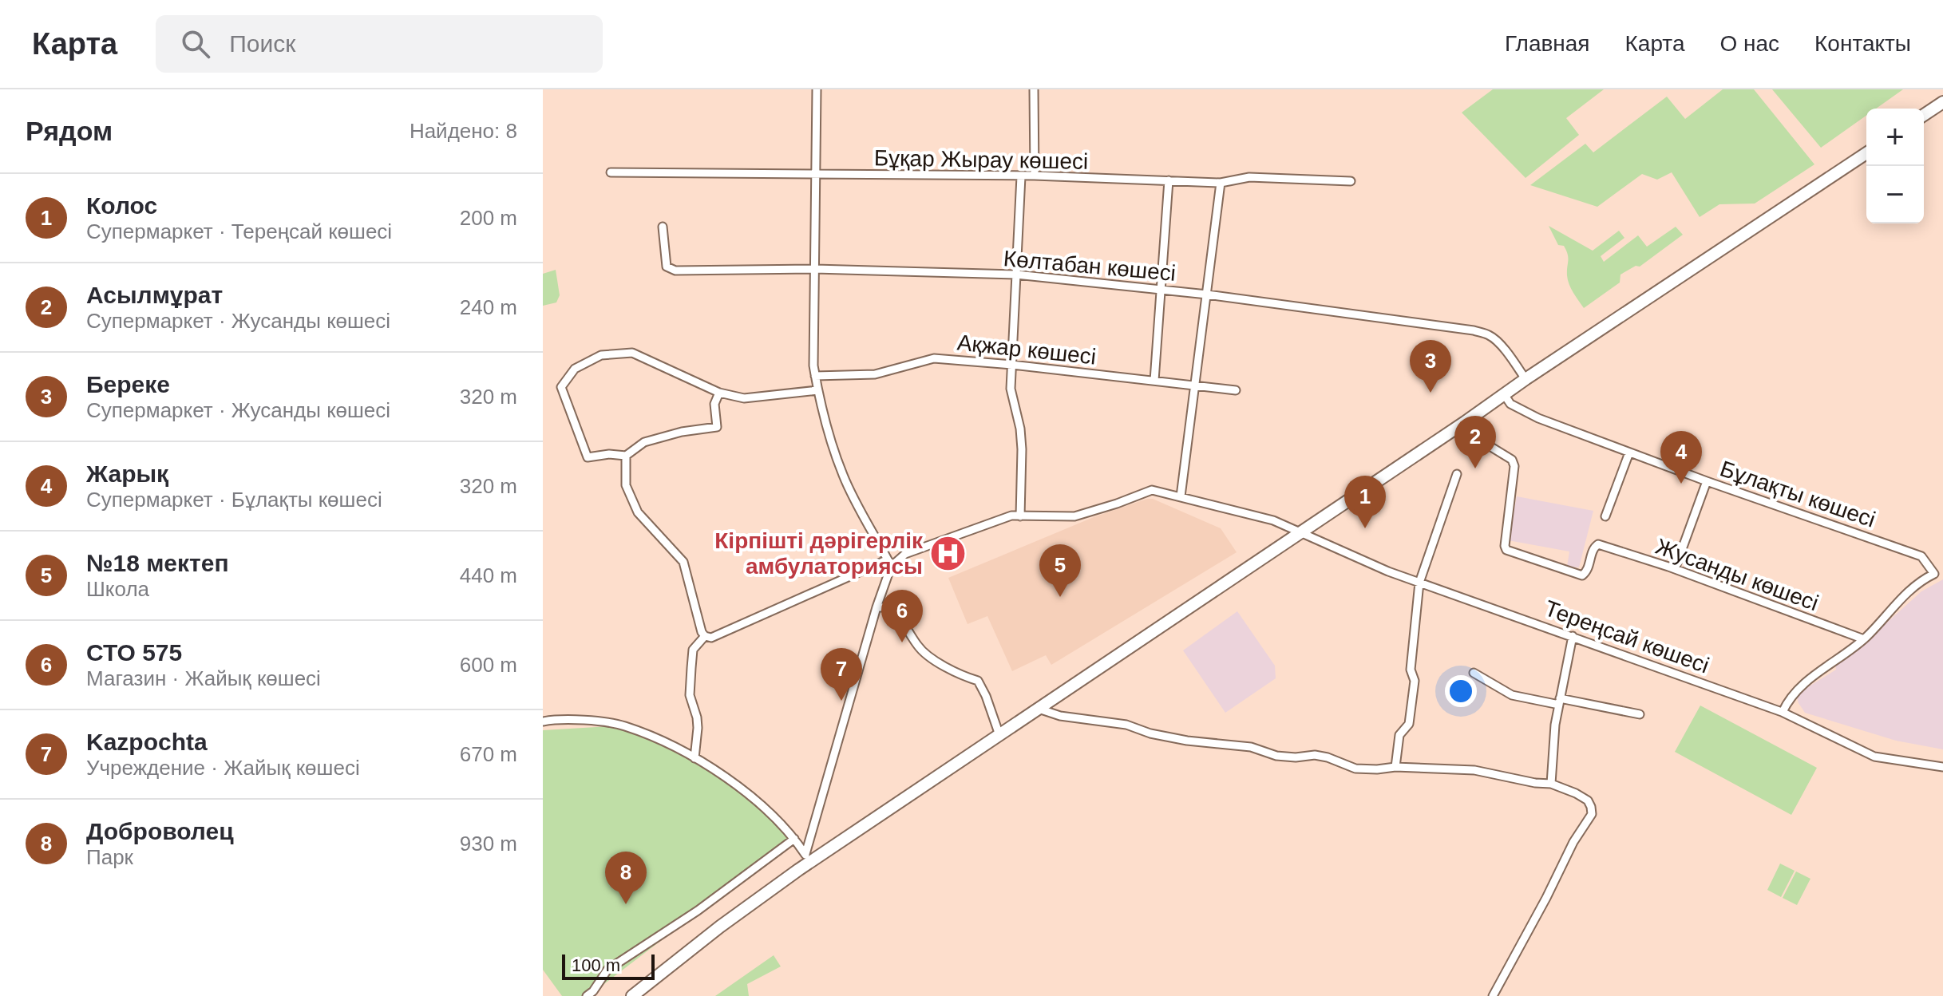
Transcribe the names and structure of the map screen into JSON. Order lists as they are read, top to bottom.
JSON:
{
  "streets": {
    "street": [
      "Бұқар Жырау көшесі",
      "Көлтабан көшесі",
      "Ақжар көшесі",
      "Бұлақты көшесі",
      "Жусанды көшесі",
      "Тереңсай көшесі"
    ]
  },
  "crossings": [
    ["Бұлақты көшесі", "Жусанды көшесі"]
  ],
  "places": {
    "hospital": ["Кірпішті дәрігерлік амбулаториясы"]
  },
  "scale_bar": "100 m",
  "page": {
    "header": "Карта",
    "search": "Поиск",
    "nav": [
      "Главная",
      "Карта",
      "О нас",
      "Контакты"
    ],
    "heading": ["Рядом", "Найдено: 8"],
    "map_buttons": ["+", "−"],
    "list": [
      {
        "mark": "1",
        "name": "Колос",
        "note": "Супермаркет · Тереңсай көшесі",
        "value": "200 m"
      },
      {
        "mark": "2",
        "name": "Асылмұрат",
        "note": "Супермаркет · Жусанды көшесі",
        "value": "240 m"
      },
      {
        "mark": "3",
        "name": "Береке",
        "note": "Супермаркет · Жусанды көшесі",
        "value": "320 m"
      },
      {
        "mark": "4",
        "name": "Жарық",
        "note": "Супермаркет · Бұлақты көшесі",
        "value": "320 m"
      },
      {
        "mark": "5",
        "name": "№18 мектеп",
        "note": "Школа",
        "value": "440 m"
      },
      {
        "mark": "6",
        "name": "СТО 575",
        "note": "Магазин · Жайық көшесі",
        "value": "600 m"
      },
      {
        "mark": "7",
        "name": "Kazpochta",
        "note": "Учреждение · Жайық көшесі",
        "value": "670 m"
      },
      {
        "mark": "8",
        "name": "Доброволец",
        "note": "Парк",
        "value": "930 m"
      }
    ],
    "pins": [
      "3",
      "2",
      "4",
      "1",
      "5",
      "6",
      "7",
      "8"
    ],
    "scale": "100 m"
  }
}
